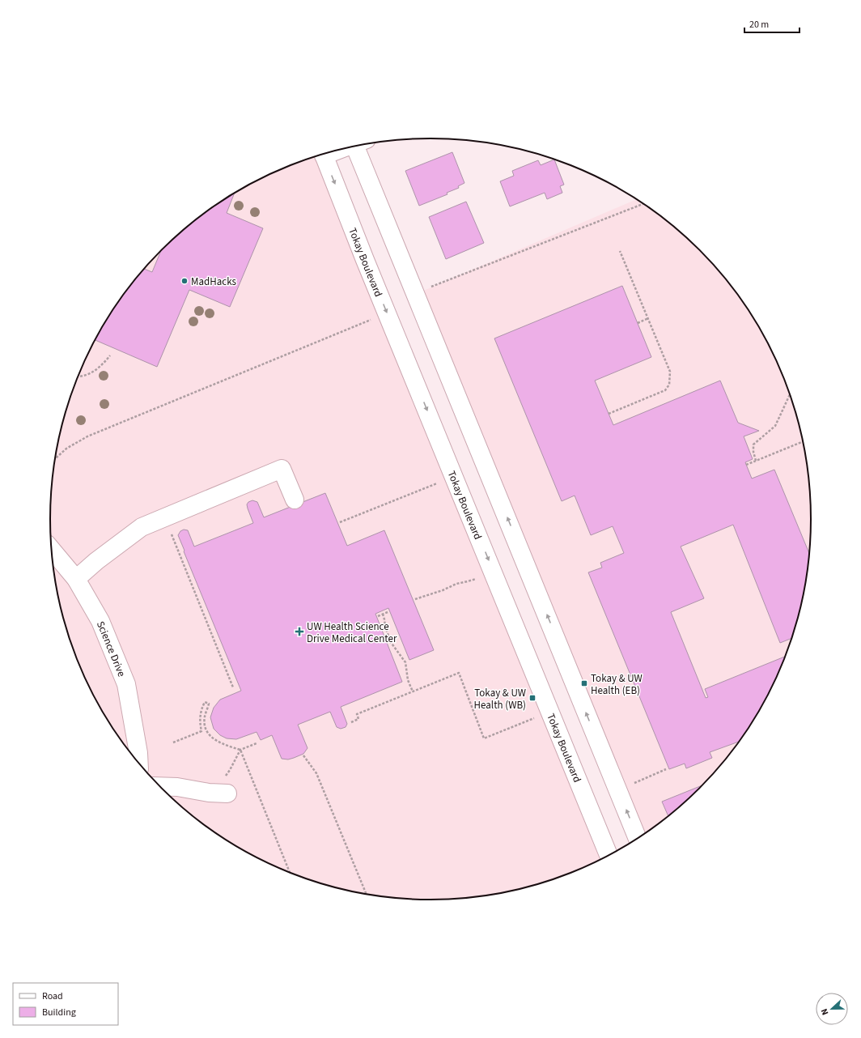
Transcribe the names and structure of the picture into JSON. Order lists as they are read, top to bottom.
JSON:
{
  "streets": {
    "street": ["Tokay Boulevard", "Science Drive"]
  },
  "places": {
    "other": ["MadHacks"],
    "health": ["UW Health Science Drive Medical Center"],
    "transit": ["Tokay & UW Health (EB)", "Tokay & UW Health (WB)"]
  },
  "legend": ["Road", "Building"],
  "scale_bar": "20 m",
  "north": "left"
}
